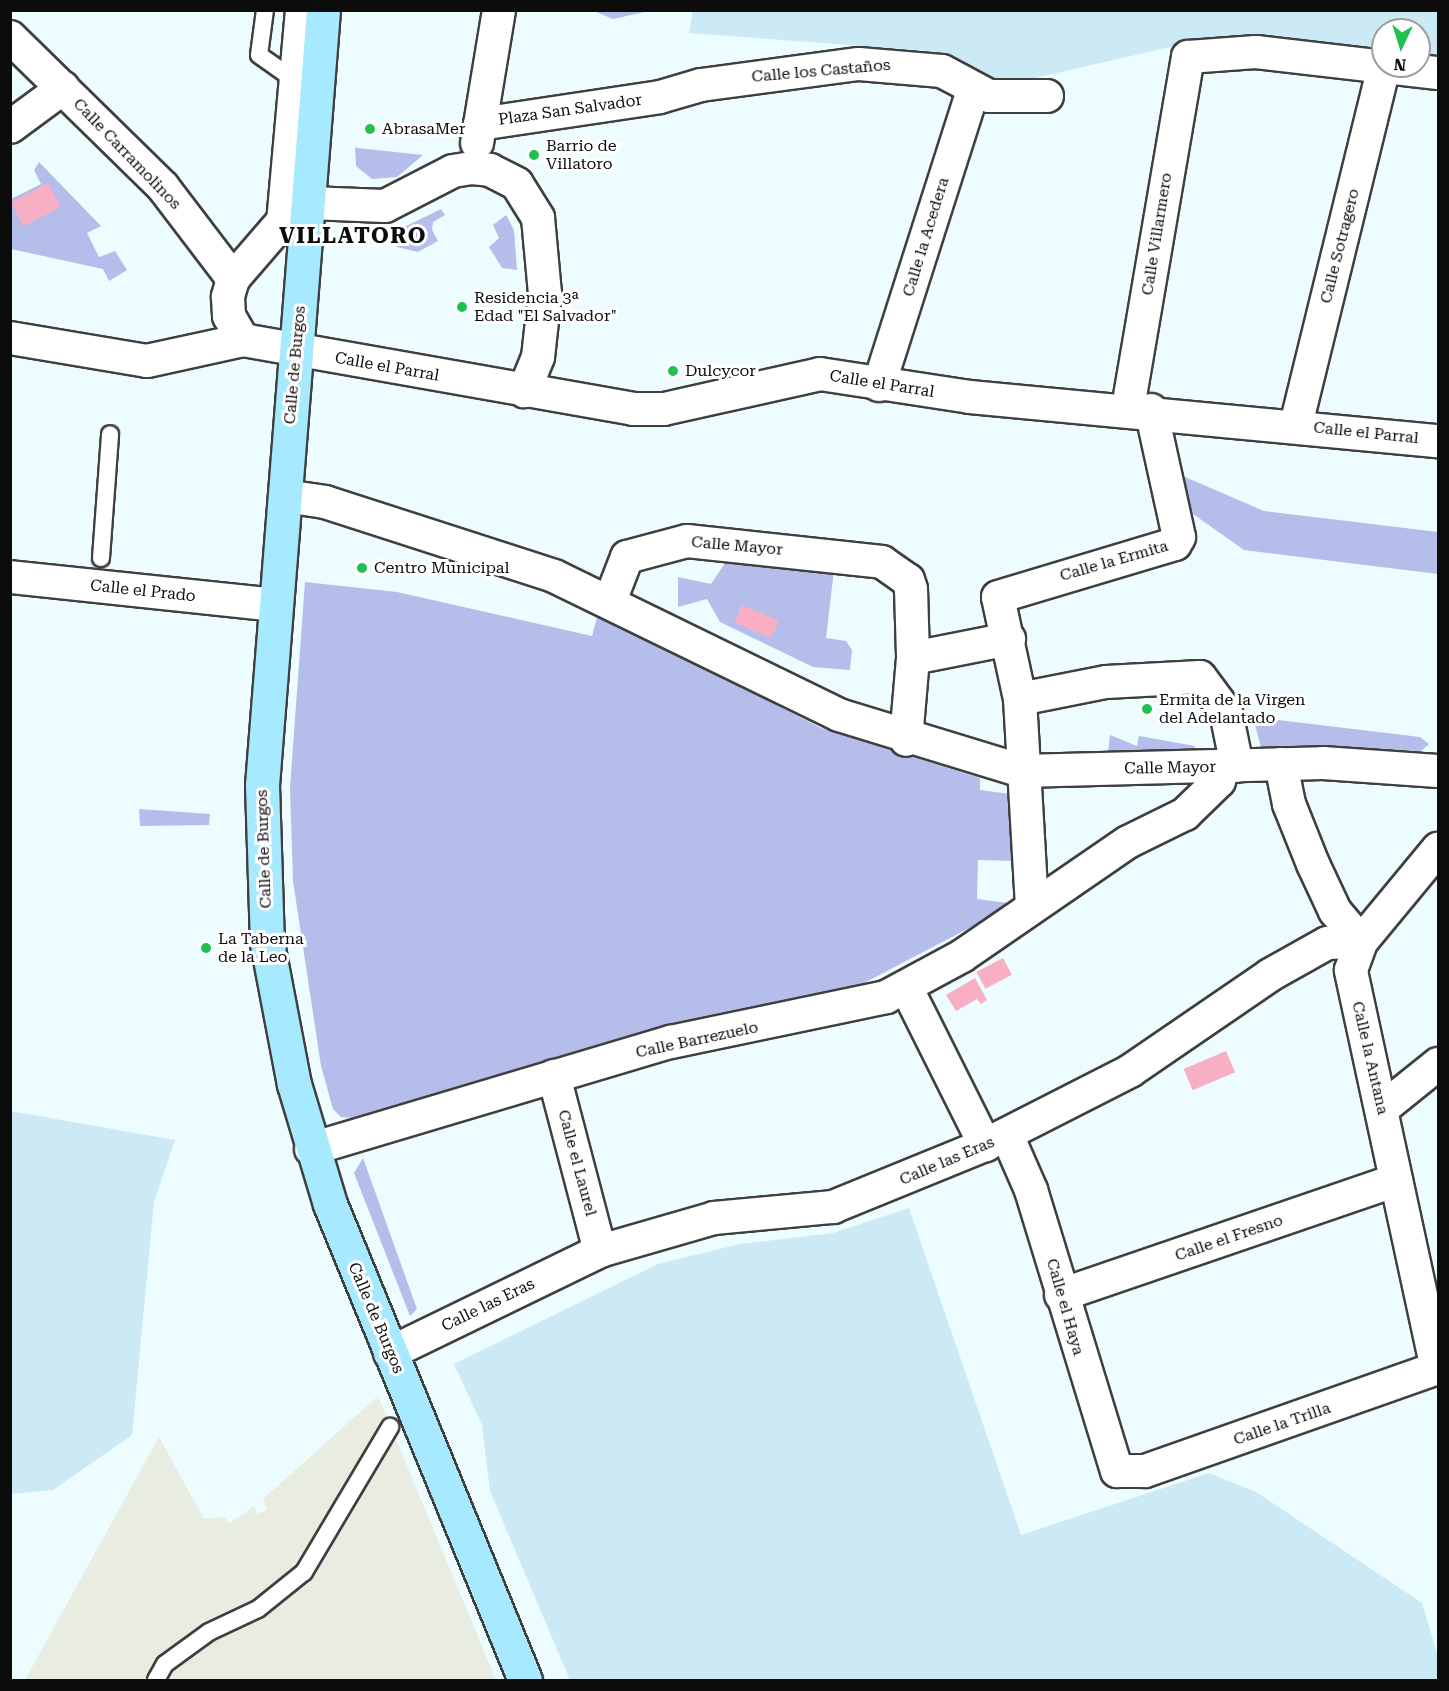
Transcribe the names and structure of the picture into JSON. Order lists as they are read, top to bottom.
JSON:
{
  "streets": {
    "street": [
      "Calle los Castaños",
      "Plaza San Salvador",
      "Calle Carramolinos",
      "Calle Villarmero",
      "Calle la Acedera",
      "Calle Sotragero",
      "Calle de Burgos",
      "Calle el Parral",
      "Calle Mayor",
      "Calle la Ermita",
      "Calle el Prado",
      "Calle Barrezuelo",
      "Calle la Antana",
      "Calle las Eras",
      "Calle el Laurel",
      "Calle el Fresno",
      "Calle el Haya",
      "Calle la Trilla"
    ]
  },
  "crossings": [
    ["Calle los Castaños", "Plaza San Salvador"],
    ["Calle los Castaños", "Calle la Acedera"],
    ["Calle Villarmero", "Calle el Parral"],
    ["Calle Villarmero", "Calle la Ermita"],
    ["Calle la Acedera", "Calle el Parral"],
    ["Calle Sotragero", "Calle el Parral"],
    ["Calle de Burgos", "Calle el Parral"],
    ["Calle de Burgos", "Calle Mayor"],
    ["Calle de Burgos", "Calle el Prado"],
    ["Calle de Burgos", "Calle Barrezuelo"],
    ["Calle de Burgos", "Calle las Eras"],
    ["Calle el Parral", "Calle la Ermita"],
    ["Calle Mayor", "Calle la Ermita"],
    ["Calle Mayor", "Calle Barrezuelo"],
    ["Calle Barrezuelo", "Calle el Laurel"],
    ["Calle Barrezuelo", "Calle el Haya"],
    ["Calle la Antana", "Calle las Eras"],
    ["Calle la Antana", "Calle el Fresno"],
    ["Calle la Antana", "Calle la Trilla"],
    ["Calle las Eras", "Calle el Laurel"],
    ["Calle las Eras", "Calle el Haya"],
    ["Calle el Fresno", "Calle el Haya"],
    ["Calle el Haya", "Calle la Trilla"]
  ],
  "districts": ["VILLATORO"],
  "places": [
    "AbrasaMer",
    "Barrio de Villatoro",
    "Residencia 3ª Edad \"El Salvador\"",
    "Dulcycor",
    "Centro Municipal",
    "Ermita de la Virgen del Adelantado",
    "La Taberna de la Leo"
  ],
  "north": "bottom"
}
